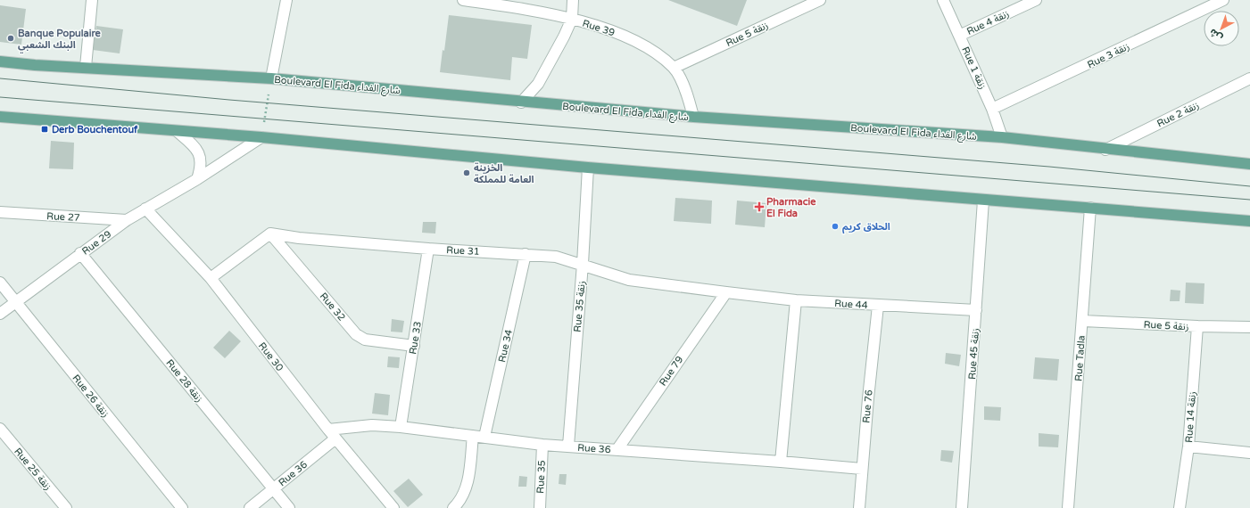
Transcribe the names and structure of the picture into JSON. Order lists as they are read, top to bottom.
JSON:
{
  "streets": {
    "main road": ["Boulevard El Fida شارع الفداء"],
    "street": [
      "Rue 4 زنقة",
      "Rue 39",
      "Rue 5 زنقة",
      "Rue 3 زنقة",
      "Rue 1 زنقة",
      "Rue 2 زنقة",
      "Rue 27",
      "Rue 29",
      "Rue 31",
      "Rue 44",
      "Rue 32",
      "Rue 35 زنقة",
      "Rue 33",
      "Rue 34",
      "Rue 45 زنقة",
      "Rue 30",
      "Rue Tadla",
      "Rue 79",
      "Rue 28 زنقة",
      "Rue 26 زنقة",
      "Rue 76",
      "Rue 14 زنقة",
      "Rue 36",
      "Rue 25 زنقة",
      "Rue 35"
    ]
  },
  "crossings": [
    ["Rue 4 زنقة", "Rue 1 زنقة"],
    ["Rue 39", "Rue 5 زنقة"],
    ["Rue 39", "Boulevard El Fida شارع الفداء"],
    ["Rue 5 زنقة", "Rue Tadla"],
    ["Rue 5 زنقة", "Rue 14 زنقة"],
    ["Rue 3 زنقة", "Rue 1 زنقة"],
    ["Rue 1 زنقة", "Boulevard El Fida شارع الفداء"],
    ["Boulevard El Fida شارع الفداء", "Rue 2 زنقة"],
    ["Rue 27", "Rue 29"],
    ["Rue 29", "Rue 30"],
    ["Rue 29", "Rue 28 زنقة"],
    ["Rue 29", "Rue 26 زنقة"],
    ["Rue 31", "Rue 44"],
    ["Rue 31", "Rue 32"],
    ["Rue 31", "Rue 35 زنقة"],
    ["Rue 31", "Rue 33"],
    ["Rue 31", "Rue 34"],
    ["Rue 31", "Rue 79"],
    ["Rue 44", "Rue 45 زنقة"],
    ["Rue 44", "Rue 79"],
    ["Rue 44", "Rue 76"],
    ["Rue 32", "Rue 33"],
    ["Rue 35 زنقة", "Rue 36"],
    ["Rue 33", "Rue 36"],
    ["Rue 34", "Rue 36"],
    ["Rue 30", "Rue 36"],
    ["Rue 79", "Rue 36"],
    ["Rue 28 زنقة", "Rue 36"],
    ["Rue 76", "Rue 36"],
    ["Rue 36", "Rue 35"]
  ],
  "places": {
    "other": ["Banque Populaire البنك الشعبي", "الخزينة العامة للمملكة", "الحلاق كريم"],
    "transit": ["Derb Bouchentouf"],
    "health": ["Pharmacie El Fida"]
  },
  "north": "bottom left"
}
